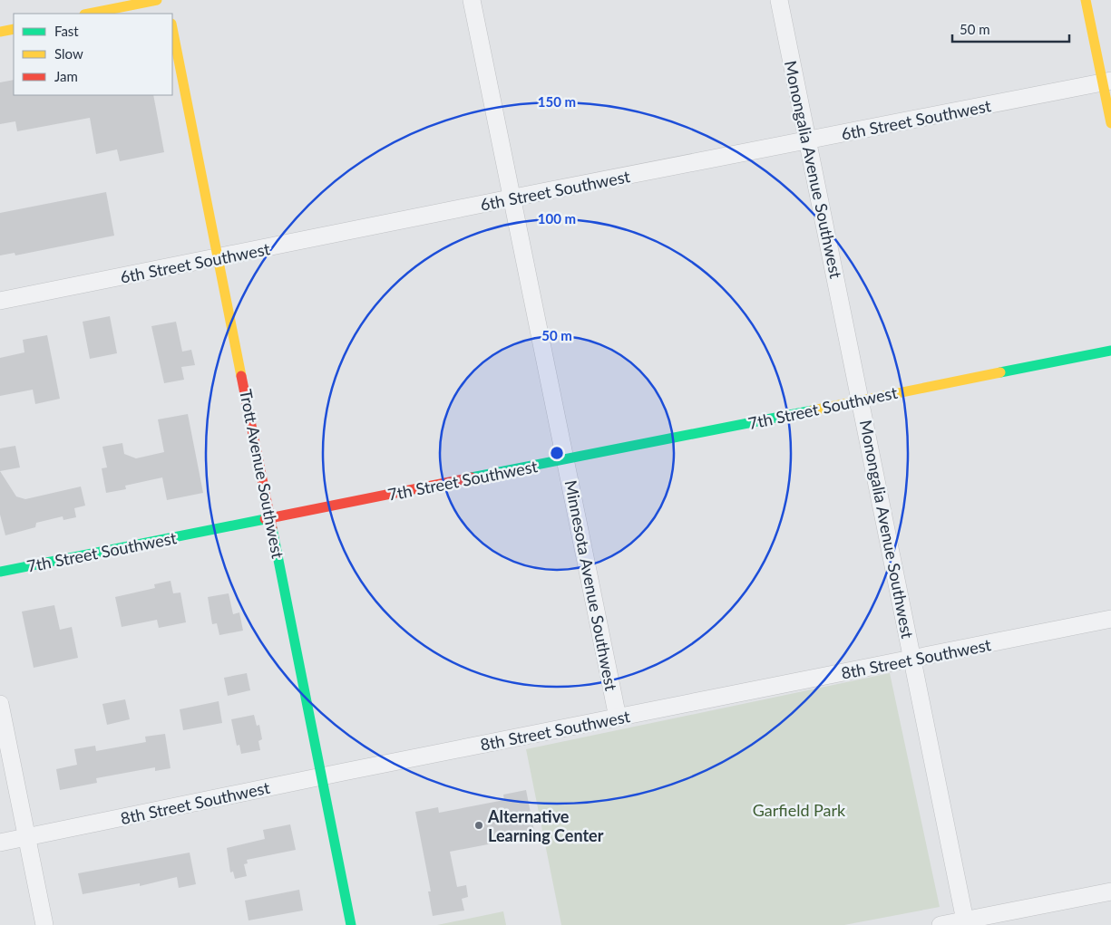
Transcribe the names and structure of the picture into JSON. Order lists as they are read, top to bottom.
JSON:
{
  "streets": {
    "street": [
      "6th Street Southwest",
      "Monongalia Avenue Southwest",
      "7th Street Southwest",
      "Trott Avenue Southwest",
      "Minnesota Avenue Southwest",
      "8th Street Southwest"
    ]
  },
  "crossings": [
    ["6th Street Southwest", "Monongalia Avenue Southwest"],
    ["6th Street Southwest", "Trott Avenue Southwest"],
    ["6th Street Southwest", "Minnesota Avenue Southwest"],
    ["Monongalia Avenue Southwest", "7th Street Southwest"],
    ["Monongalia Avenue Southwest", "8th Street Southwest"],
    ["7th Street Southwest", "Trott Avenue Southwest"],
    ["7th Street Southwest", "Minnesota Avenue Southwest"],
    ["Trott Avenue Southwest", "8th Street Southwest"],
    ["Minnesota Avenue Southwest", "8th Street Southwest"]
  ],
  "parks": ["Garfield Park"],
  "places": ["Alternative Learning Center"],
  "legend": ["Fast", "Slow", "Jam"],
  "scale_bar": "50 m",
  "rings": ["150 m", "100 m", "50 m"]
}
